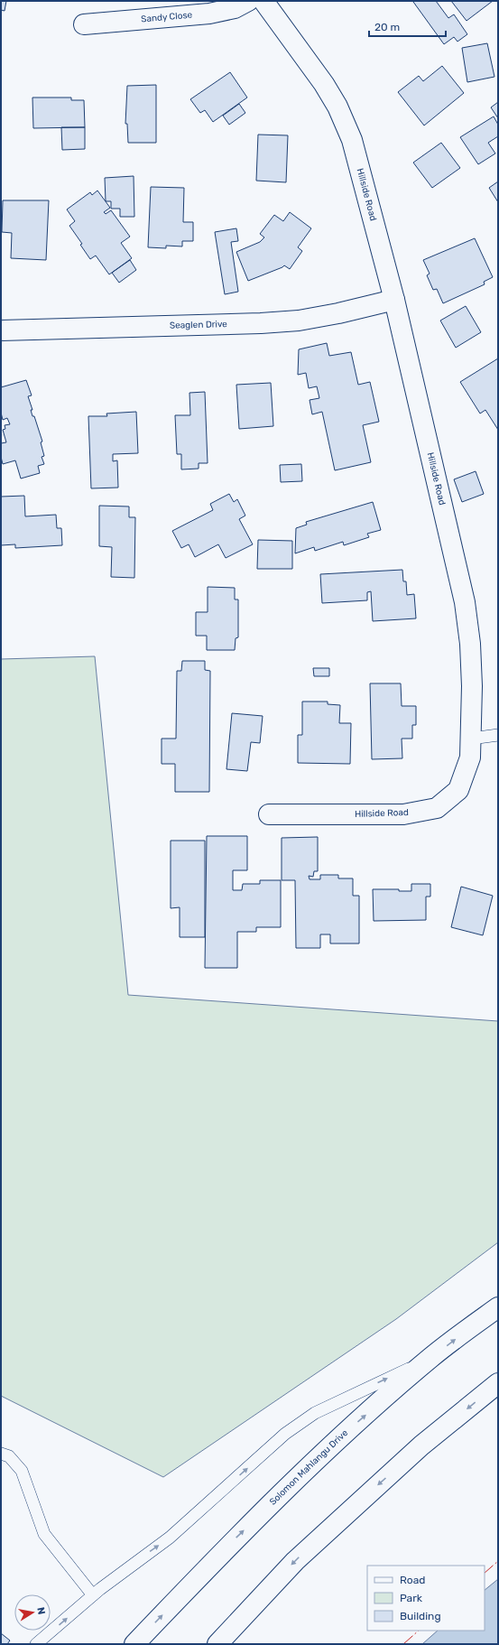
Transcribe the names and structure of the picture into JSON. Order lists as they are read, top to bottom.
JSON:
{
  "streets": {
    "main road": [
      "Sandy Close",
      "Hillside Road",
      "Seaglen Drive",
      "Solomon Mahlangu Drive"
    ]
  },
  "crossings": [
    ["Hillside Road", "Seaglen Drive"]
  ],
  "legend": ["Road", "Park", "Building"],
  "scale_bar": "20 m",
  "north": "right"
}
